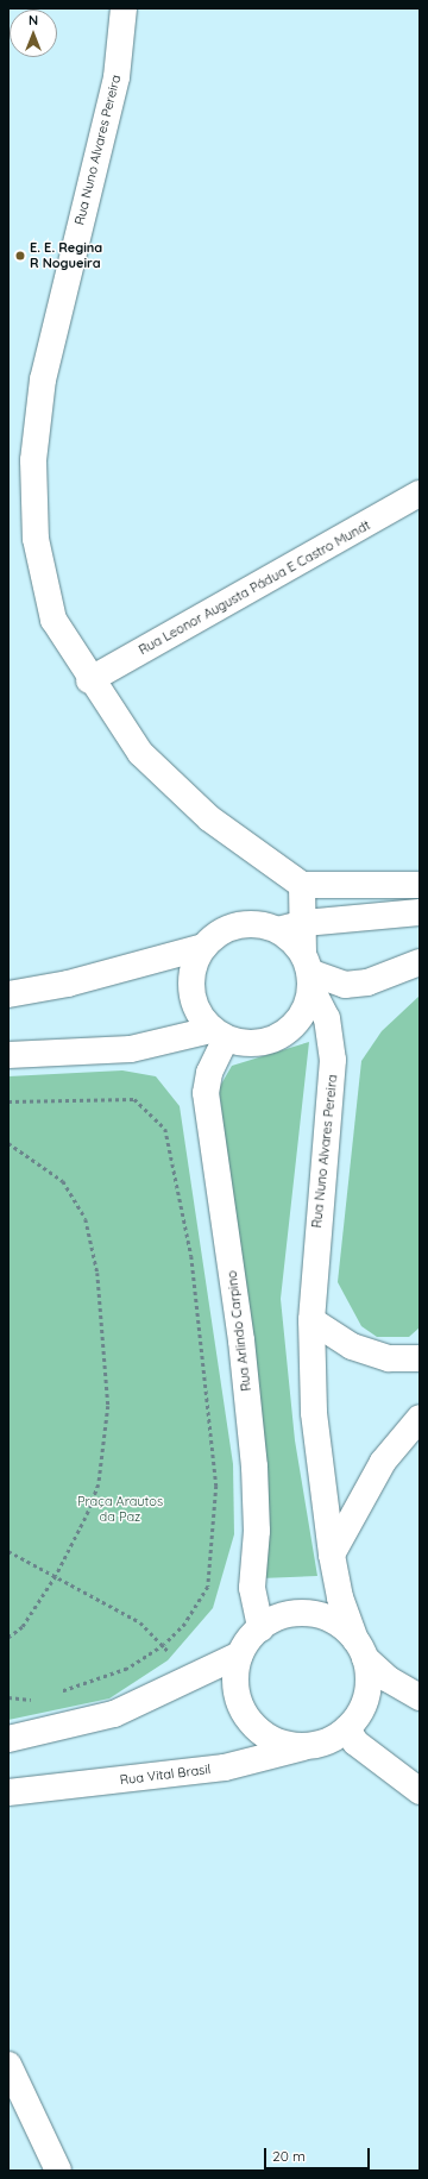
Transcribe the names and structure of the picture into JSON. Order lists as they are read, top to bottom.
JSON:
{
  "streets": {
    "main road": [
      "Rua Nuno Alvares Pereira",
      "Rua Leonor Augusta Pádua E Castro Mundt",
      "Rua Arlindo Carpino",
      "Rua Vital Brasil"
    ]
  },
  "crossings": [
    ["Rua Nuno Alvares Pereira", "Rua Leonor Augusta Pádua E Castro Mundt"],
    ["Rua Nuno Alvares Pereira", "Rua Arlindo Carpino"],
    ["Rua Arlindo Carpino", "Rua Vital Brasil"]
  ],
  "parks": ["Praça Arautos da Paz"],
  "places": ["E. E. Regina R Nogueira"],
  "scale_bar": "20 m",
  "north": "top"
}
